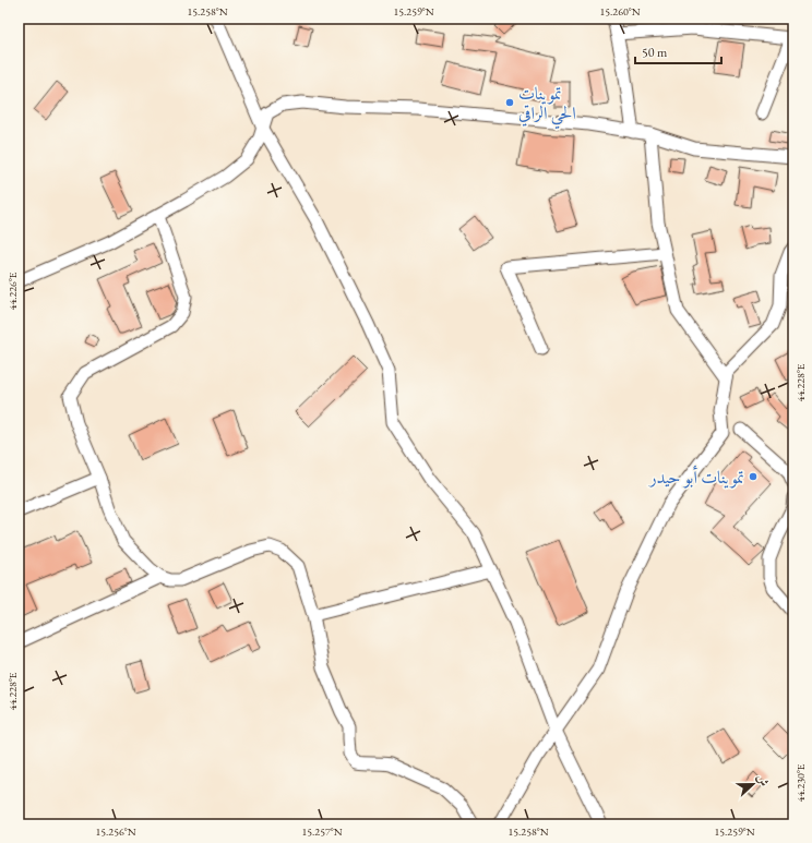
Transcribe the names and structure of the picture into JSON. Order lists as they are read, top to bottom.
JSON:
{
  "places": ["تموينات الحي الراقي", "تموينات أبو حيدر"],
  "scale_bar": "50 m",
  "north": "right",
  "coordinates": [
    "15.258°N",
    "15.259°N",
    "15.260°N",
    "44.226°E",
    "44.228°E",
    "44.230°E",
    "15.256°N",
    "15.257°N"
  ]
}
